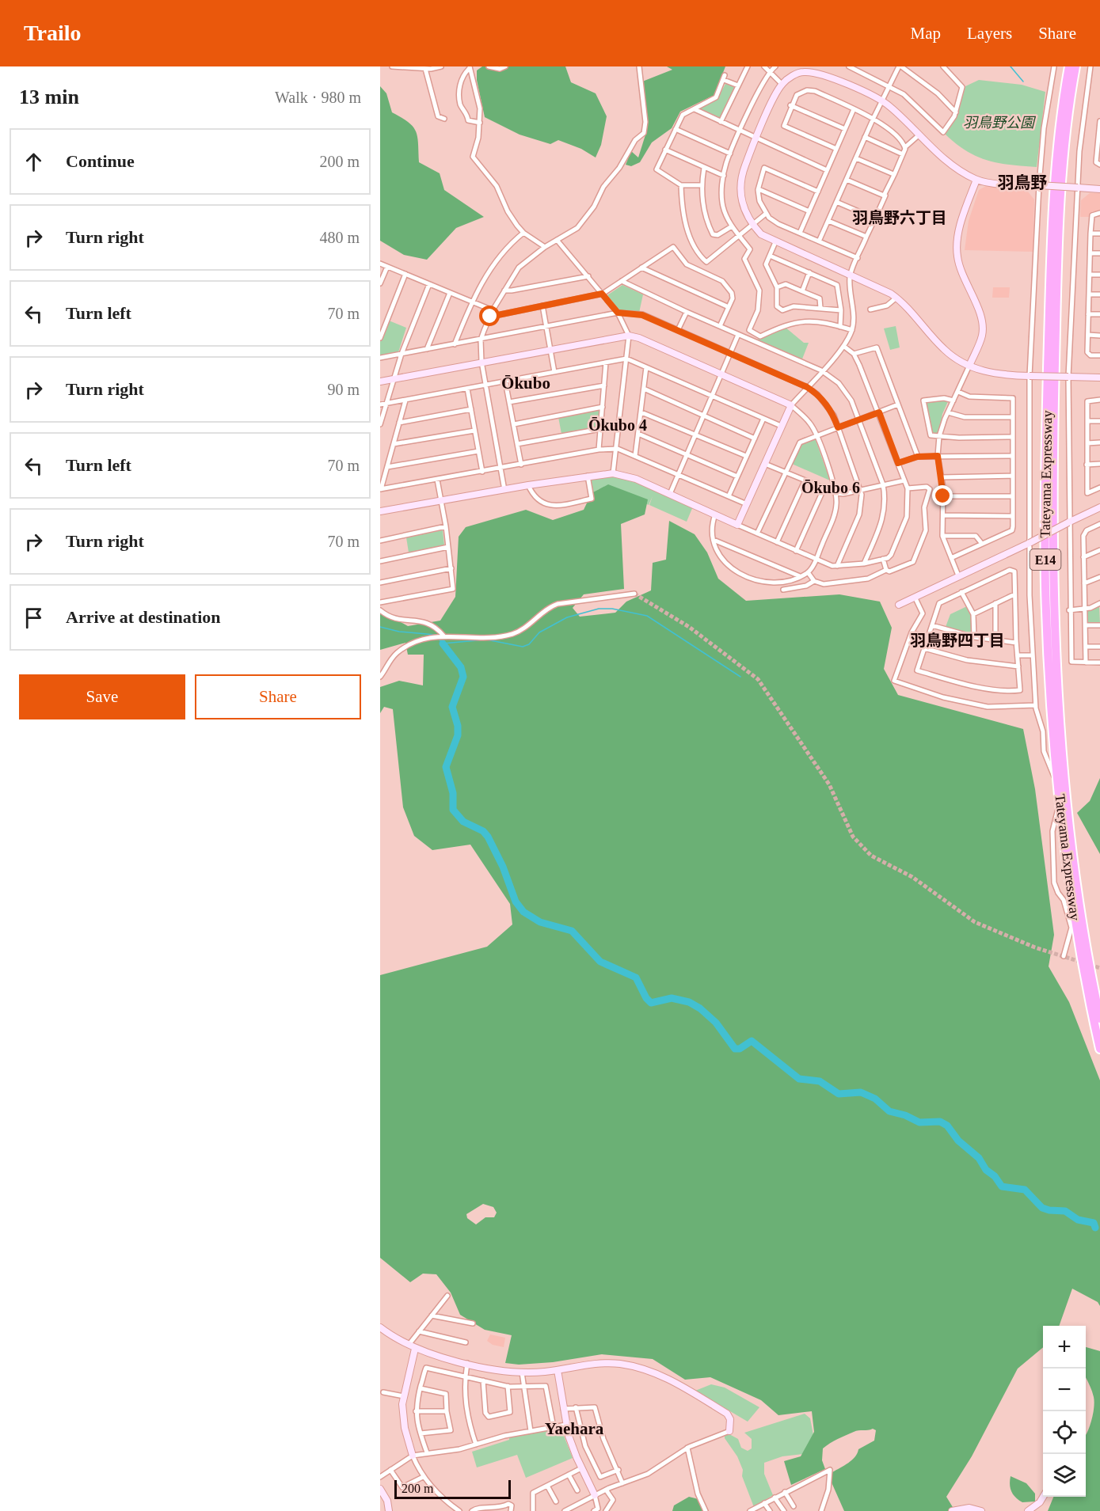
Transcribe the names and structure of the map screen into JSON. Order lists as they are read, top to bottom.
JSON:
{
  "streets": {
    "highway": ["Tateyama Expressway", "E14"]
  },
  "districts": [
    "羽鳥野",
    "羽鳥野六丁目",
    "Ōkubo",
    "Ōkubo 4",
    "Ōkubo 6",
    "羽鳥野四丁目",
    "Yaehara"
  ],
  "parks": ["羽鳥野公園"],
  "scale_bar": "200 m",
  "page": {
    "header": "Trailo",
    "nav": ["Map", "Layers", "Share"],
    "heading": ["13 min", "Walk · 980 m"],
    "list": [
      ["Continue", "200 m"],
      ["Turn right", "480 m"],
      ["Turn left", "70 m"],
      ["Turn right", "90 m"],
      ["Turn left", "70 m"],
      ["Turn right", "70 m"],
      "Arrive at destination"
    ],
    "buttons": ["Save", "Share"],
    "map_buttons": ["+", "−"],
    "scale": "200 m"
  }
}
